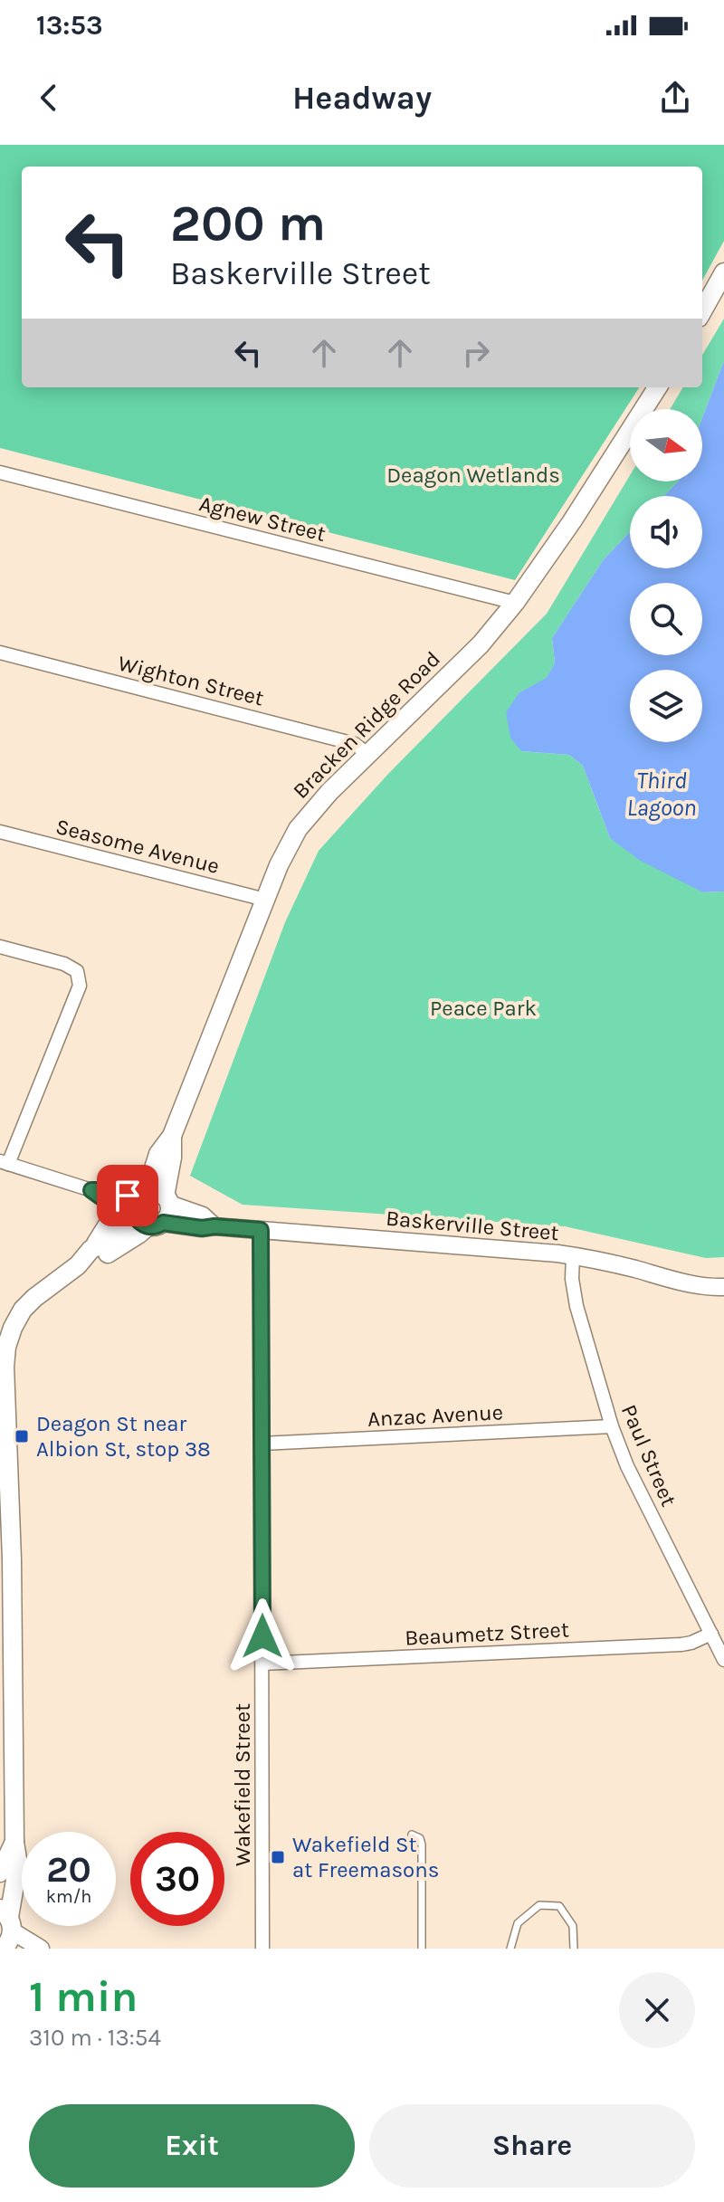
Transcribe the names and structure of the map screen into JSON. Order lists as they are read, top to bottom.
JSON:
{
  "streets": {
    "main road": ["Bracken Ridge Road"],
    "street": [
      "Agnew Street",
      "Wighton Street",
      "Seasome Avenue",
      "Baskerville Street",
      "Anzac Avenue",
      "Paul Street",
      "Beaumetz Street",
      "Wakefield Street"
    ]
  },
  "crossings": [
    ["Agnew Street", "Bracken Ridge Road"],
    ["Wighton Street", "Bracken Ridge Road"],
    ["Bracken Ridge Road", "Seasome Avenue"],
    ["Bracken Ridge Road", "Baskerville Street"],
    ["Baskerville Street", "Paul Street"],
    ["Baskerville Street", "Wakefield Street"],
    ["Anzac Avenue", "Paul Street"],
    ["Anzac Avenue", "Wakefield Street"],
    ["Paul Street", "Beaumetz Street"],
    ["Beaumetz Street", "Wakefield Street"]
  ],
  "water": ["Third Lagoon"],
  "parks": ["Deagon Wetlands", "Peace Park"],
  "places": {
    "transit": ["Deagon St near Albion St, stop 38", "Wakefield St at Freemasons"]
  },
  "north": "right",
  "page": {
    "status": "13:53",
    "header": "Headway",
    "turn": ["200 m", "Baskerville Street"],
    "speed": "20 km/h",
    "limit": "30",
    "heading": ["1 min", "310 m · 13:54"],
    "buttons": ["Exit", "Share"]
  }
}
